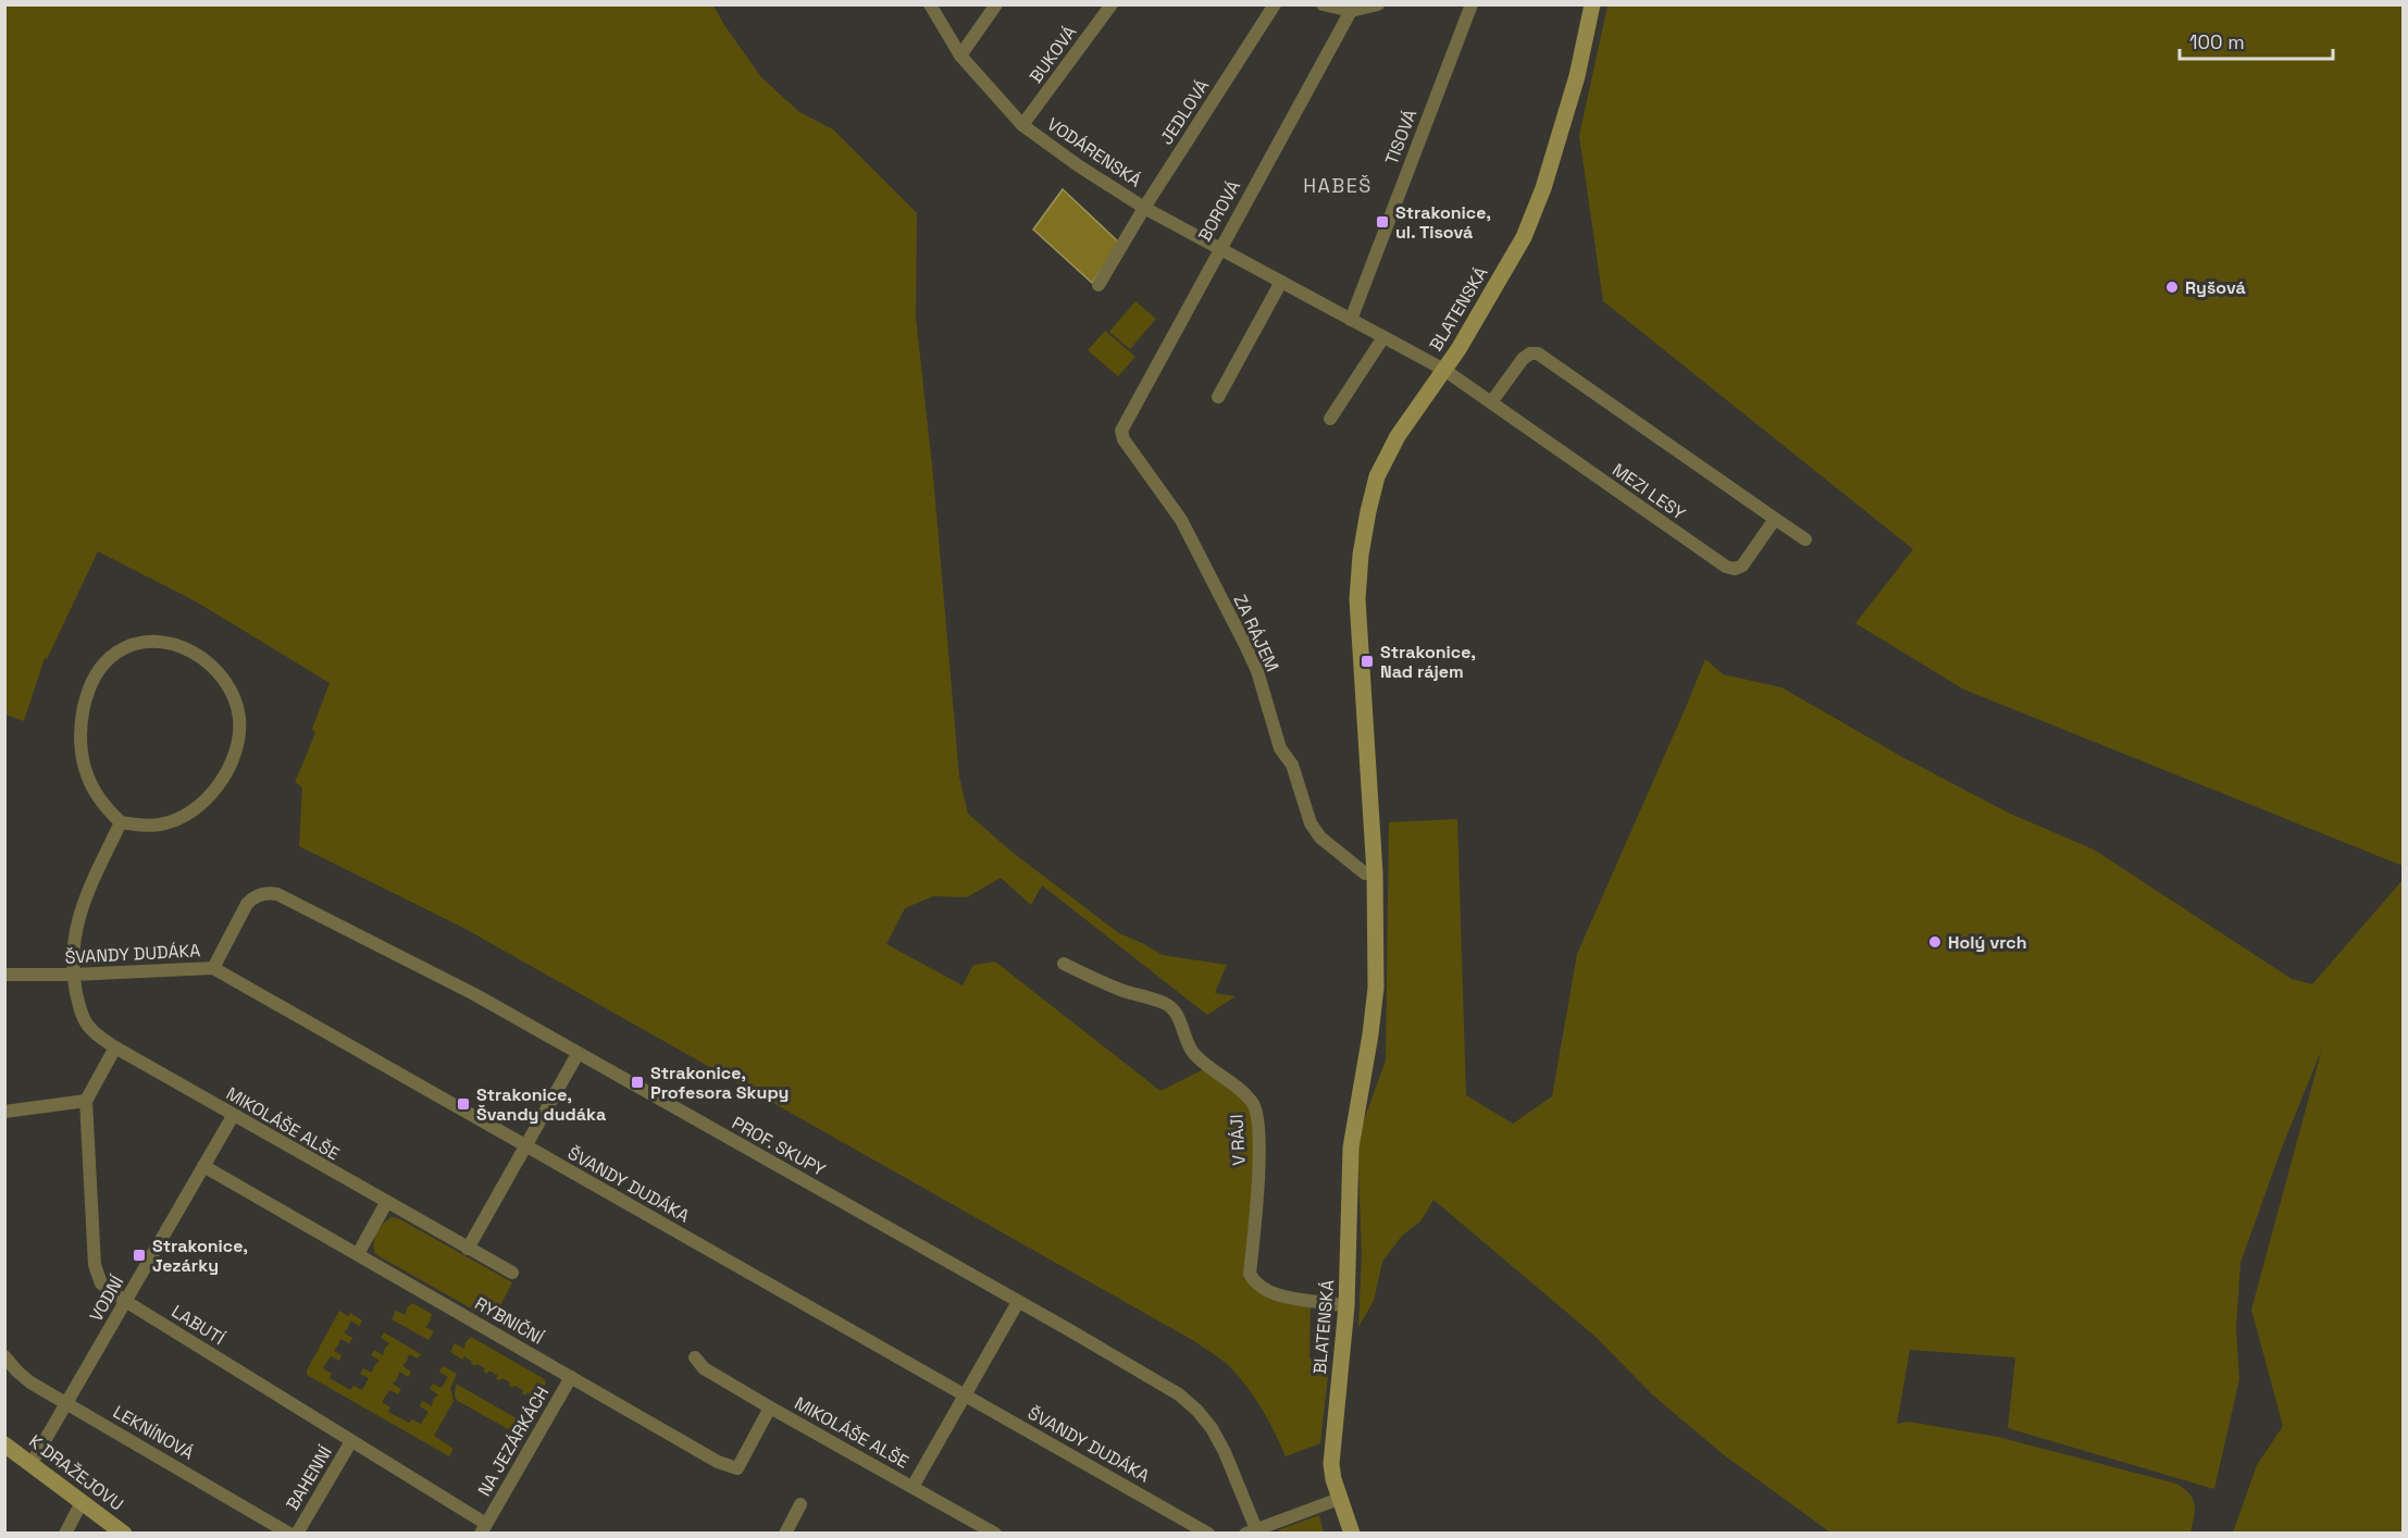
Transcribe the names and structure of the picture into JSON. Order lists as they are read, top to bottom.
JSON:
{
  "streets": {
    "street": [
      "BUKOVÁ",
      "JEDLOVÁ",
      "TISOVÁ",
      "VODÁRENSKÁ",
      "BOROVÁ",
      "BLATENSKÁ",
      "MEZI LESY",
      "ZA RÁJEM",
      "ŠVANDY DUDÁKA",
      "MIKOLÁŠE ALŠE",
      "V RÁJI",
      "PROF. SKUPY",
      "VODNÍ",
      "RYBNIČNÍ",
      "LABUTÍ",
      "LEKNÍNOVÁ",
      "NA JEZÁRKÁCH",
      "K DRAŽEJOVU",
      "BAHENNÍ"
    ]
  },
  "crossings": [
    ["BUKOVÁ", "VODÁRENSKÁ"],
    ["JEDLOVÁ", "VODÁRENSKÁ"],
    ["TISOVÁ", "VODÁRENSKÁ"],
    ["VODÁRENSKÁ", "BOROVÁ"],
    ["VODÁRENSKÁ", "BLATENSKÁ"],
    ["VODÁRENSKÁ", "MEZI LESY"],
    ["BOROVÁ", "ZA RÁJEM"],
    ["BLATENSKÁ", "MEZI LESY"],
    ["BLATENSKÁ", "ZA RÁJEM"],
    ["BLATENSKÁ", "V RÁJI"],
    ["ŠVANDY DUDÁKA", "MIKOLÁŠE ALŠE"],
    ["ŠVANDY DUDÁKA", "PROF. SKUPY"],
    ["MIKOLÁŠE ALŠE", "VODNÍ"],
    ["MIKOLÁŠE ALŠE", "RYBNIČNÍ"],
    ["VODNÍ", "RYBNIČNÍ"],
    ["VODNÍ", "LABUTÍ"],
    ["VODNÍ", "LEKNÍNOVÁ"],
    ["VODNÍ", "K DRAŽEJOVU"],
    ["RYBNIČNÍ", "NA JEZÁRKÁCH"],
    ["LABUTÍ", "NA JEZÁRKÁCH"],
    ["LABUTÍ", "BAHENNÍ"]
  ],
  "districts": ["HABEŠ"],
  "places": {
    "transit": [
      "Strakonice, ul. Tisová",
      "Strakonice, Nad rájem",
      "Strakonice, Profesora Skupy",
      "Strakonice, Švandy dudáka",
      "Strakonice, Jezárky"
    ],
    "other": ["Ryšová", "Holý vrch"]
  },
  "scale_bar": "100 m"
}
